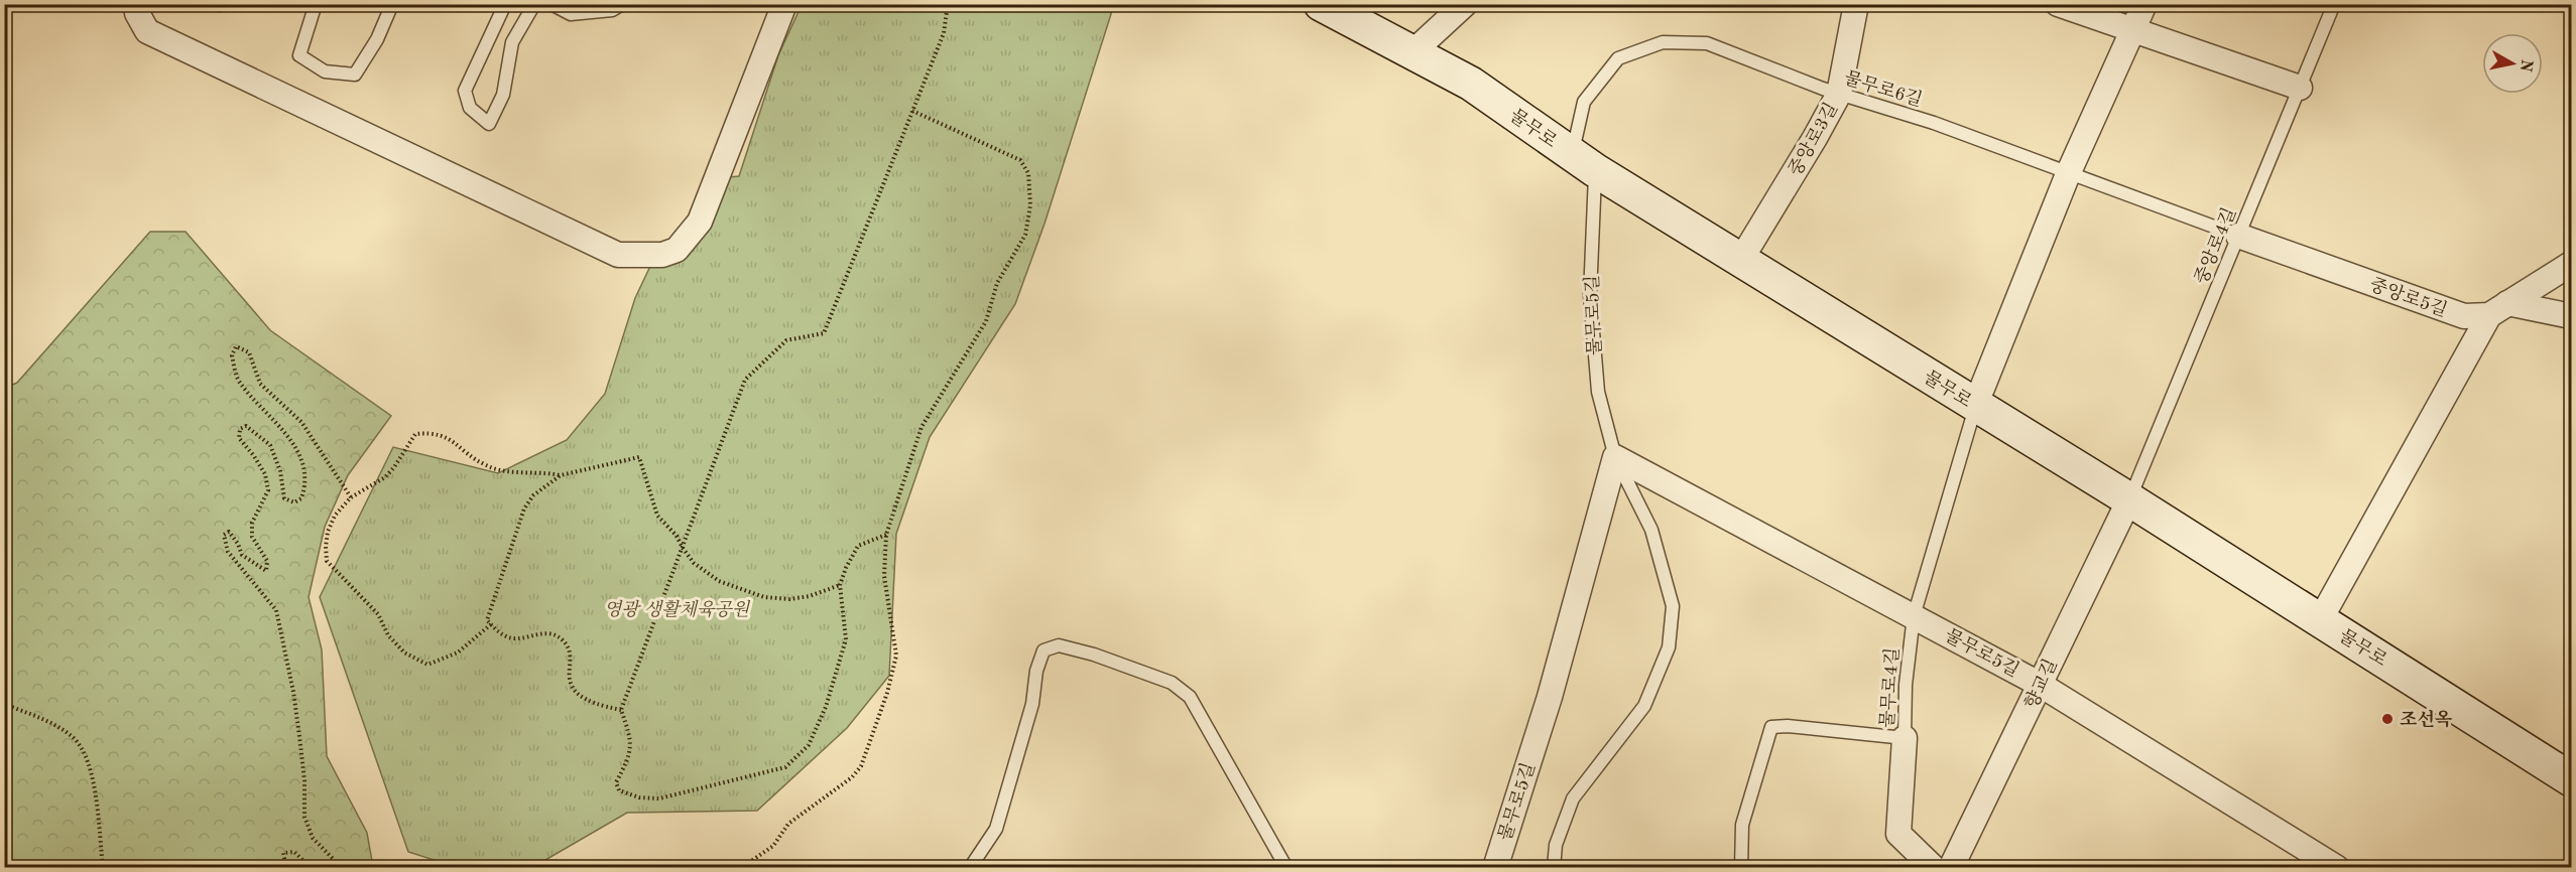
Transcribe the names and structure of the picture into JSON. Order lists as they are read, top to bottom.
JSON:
{
  "streets": {
    "main road": ["물무로"],
    "street": [
      "중앙로3길",
      "중앙로5길",
      "물무로5길",
      "향교길"
    ],
    "lane": ["물무로6길", "중앙로4길", "물무로4길"]
  },
  "crossings": [
    ["물무로6길", "물무로"],
    ["물무로6길", "중앙로3길"],
    ["물무로6길", "중앙로4길"],
    ["물무로6길", "중앙로5길"],
    ["물무로6길", "물무로5길"],
    ["물무로", "중앙로3길"],
    ["물무로", "중앙로4길"],
    ["물무로", "물무로5길"],
    ["물무로", "향교길"],
    ["물무로", "물무로4길"],
    ["중앙로4길", "중앙로5길"],
    ["중앙로4길", "향교길"],
    ["물무로5길", "향교길"],
    ["물무로5길", "물무로4길"]
  ],
  "parks": ["영광 생활체육공원"],
  "places": ["조선옥"],
  "north": "right"
}
